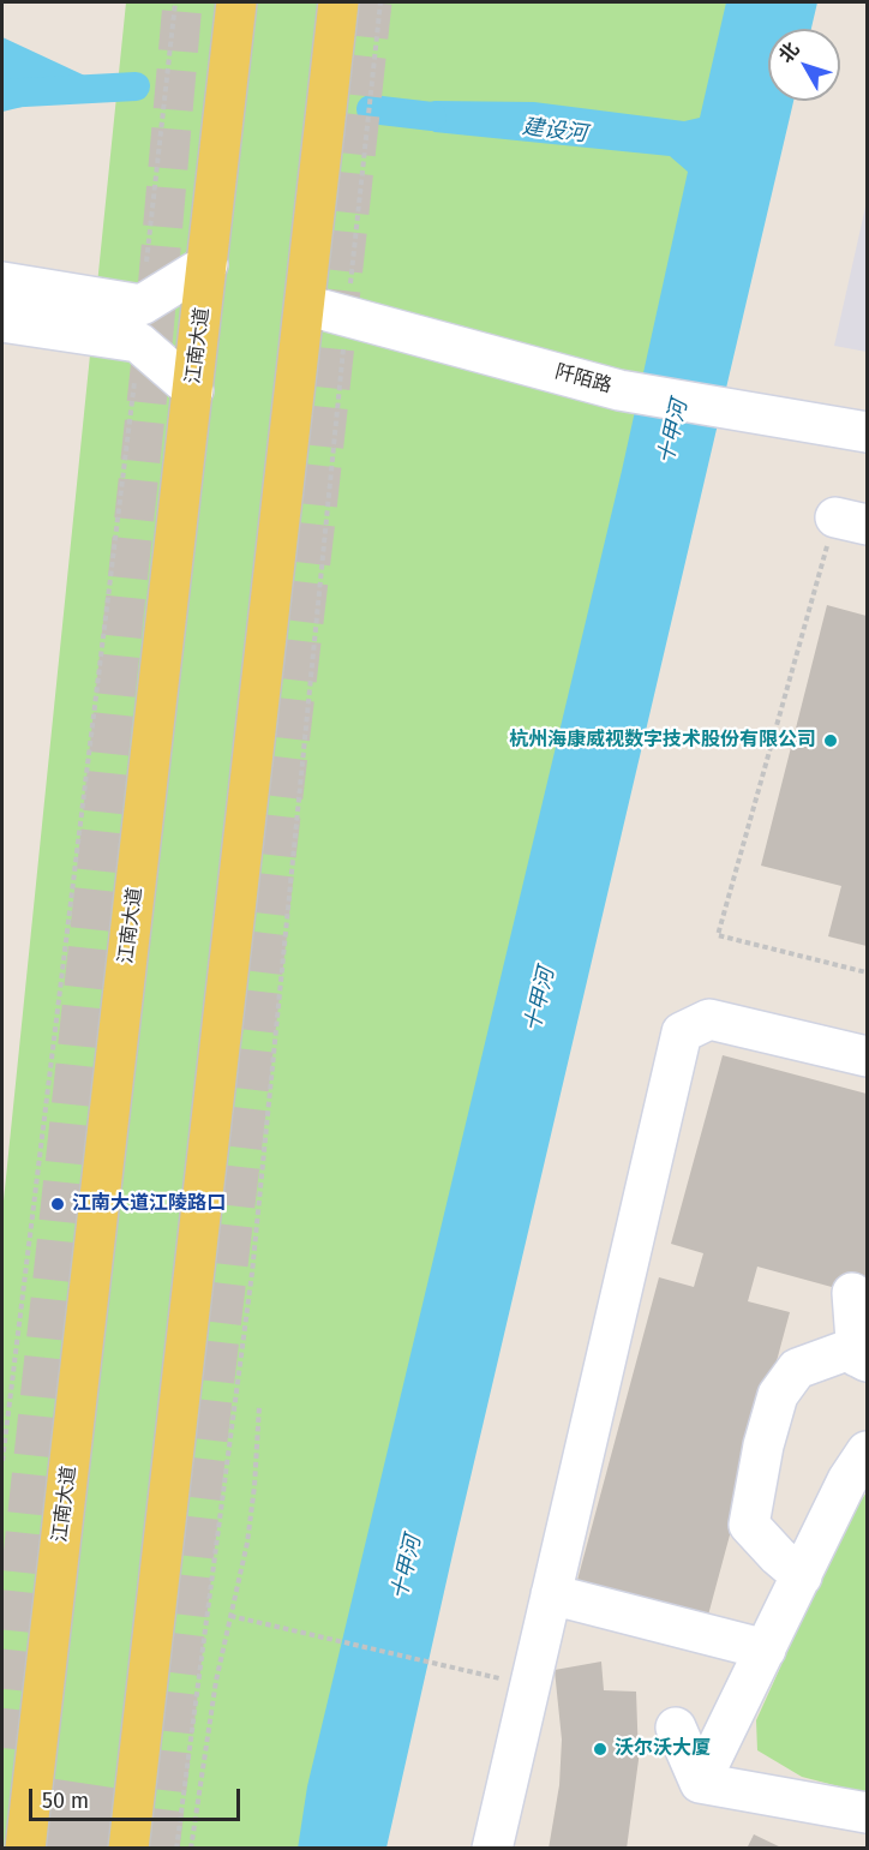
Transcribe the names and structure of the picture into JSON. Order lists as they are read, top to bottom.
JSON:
{
  "streets": {
    "main road": ["江南大道"],
    "street": ["阡陌路"]
  },
  "water": ["建设河", "十甲河"],
  "places": ["杭州海康威视数字技术股份有限公司", "江南大道江陵路口", "沃尔沃大厦"],
  "scale_bar": "50 m",
  "north": "top left"
}
